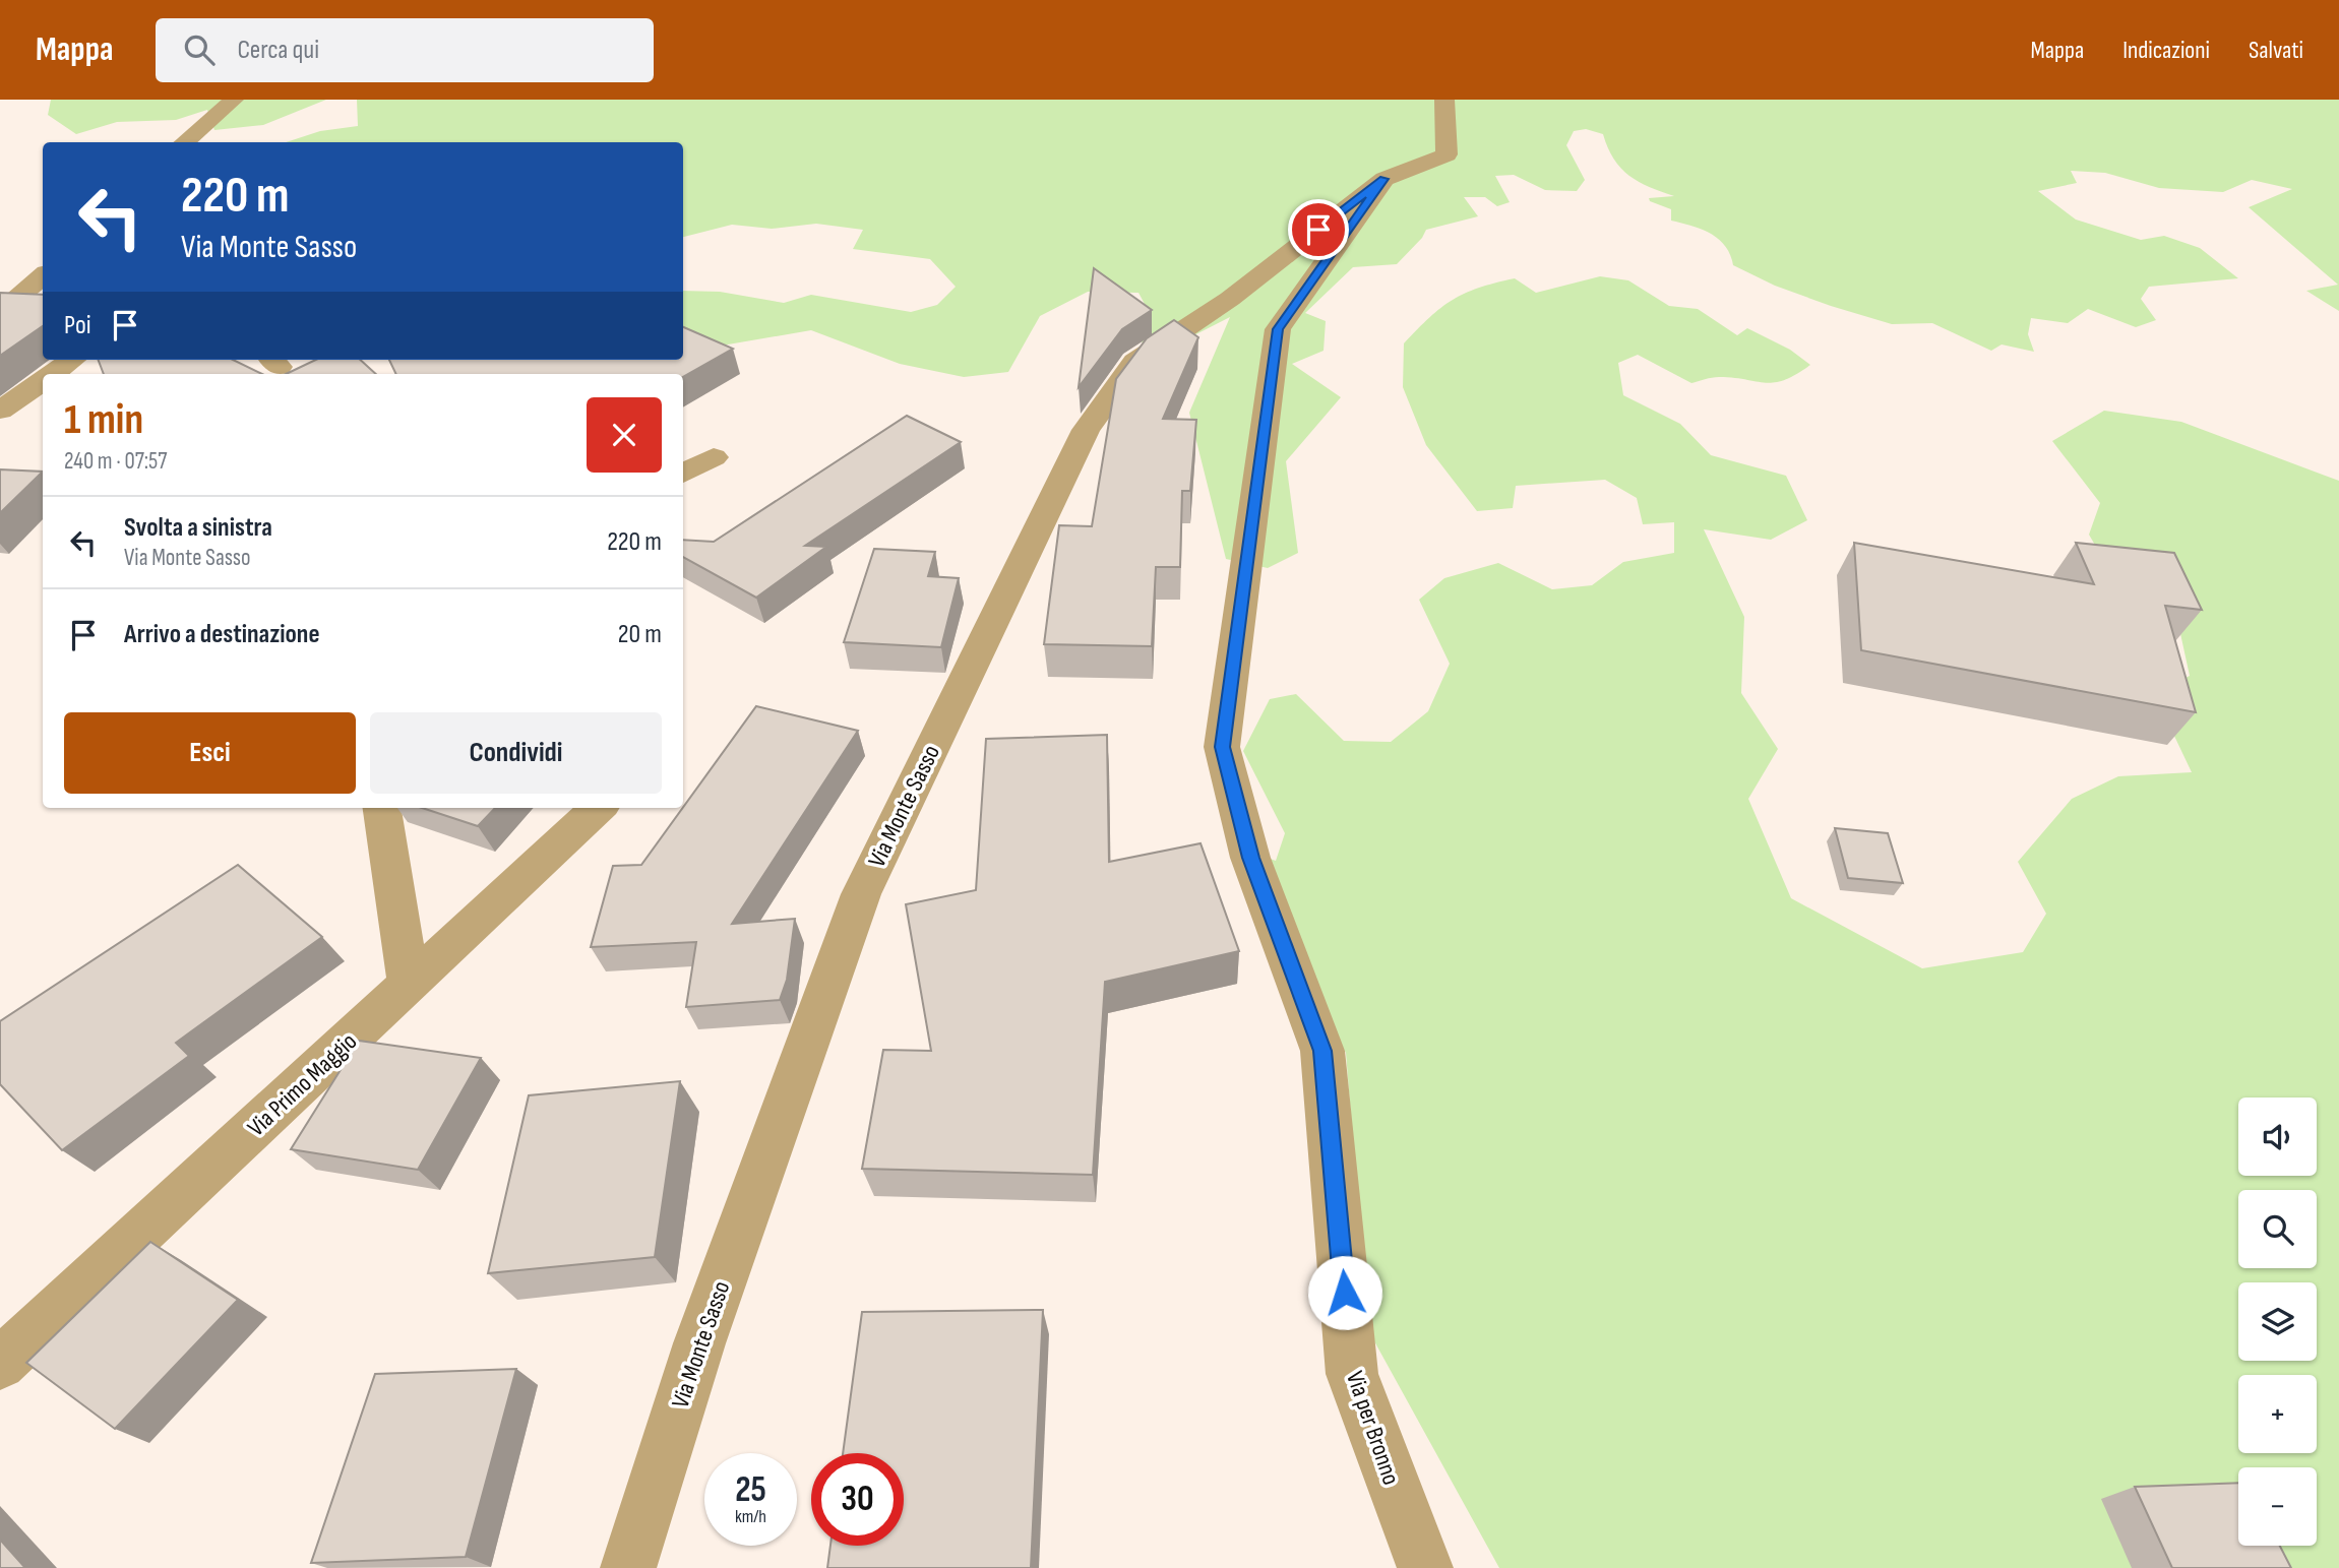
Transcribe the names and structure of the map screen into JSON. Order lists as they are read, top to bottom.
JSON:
{
  "streets": {
    "street": ["Via Monte Sasso", "Via Primo Maggio", "Via per Bronno"]
  },
  "crossings": [
    ["Via Monte Sasso", "Via per Bronno"]
  ],
  "page": {
    "header": "Mappa",
    "search": "Cerca qui",
    "nav": ["Mappa", "Indicazioni", "Salvati"],
    "turn": ["220 m", "Via Monte Sasso"],
    "then": "Poi",
    "heading": ["1 min", "240 m · 07:57"],
    "list": [
      {
        "name": "Svolta a sinistra",
        "note": "Via Monte Sasso",
        "value": "220 m"
      },
      {
        "name": "Arrivo a destinazione",
        "value": "20 m"
      }
    ],
    "buttons": ["Esci", "Condividi"],
    "map_buttons": ["+", "−"],
    "speed": "25 km/h",
    "limit": "30"
  }
}
